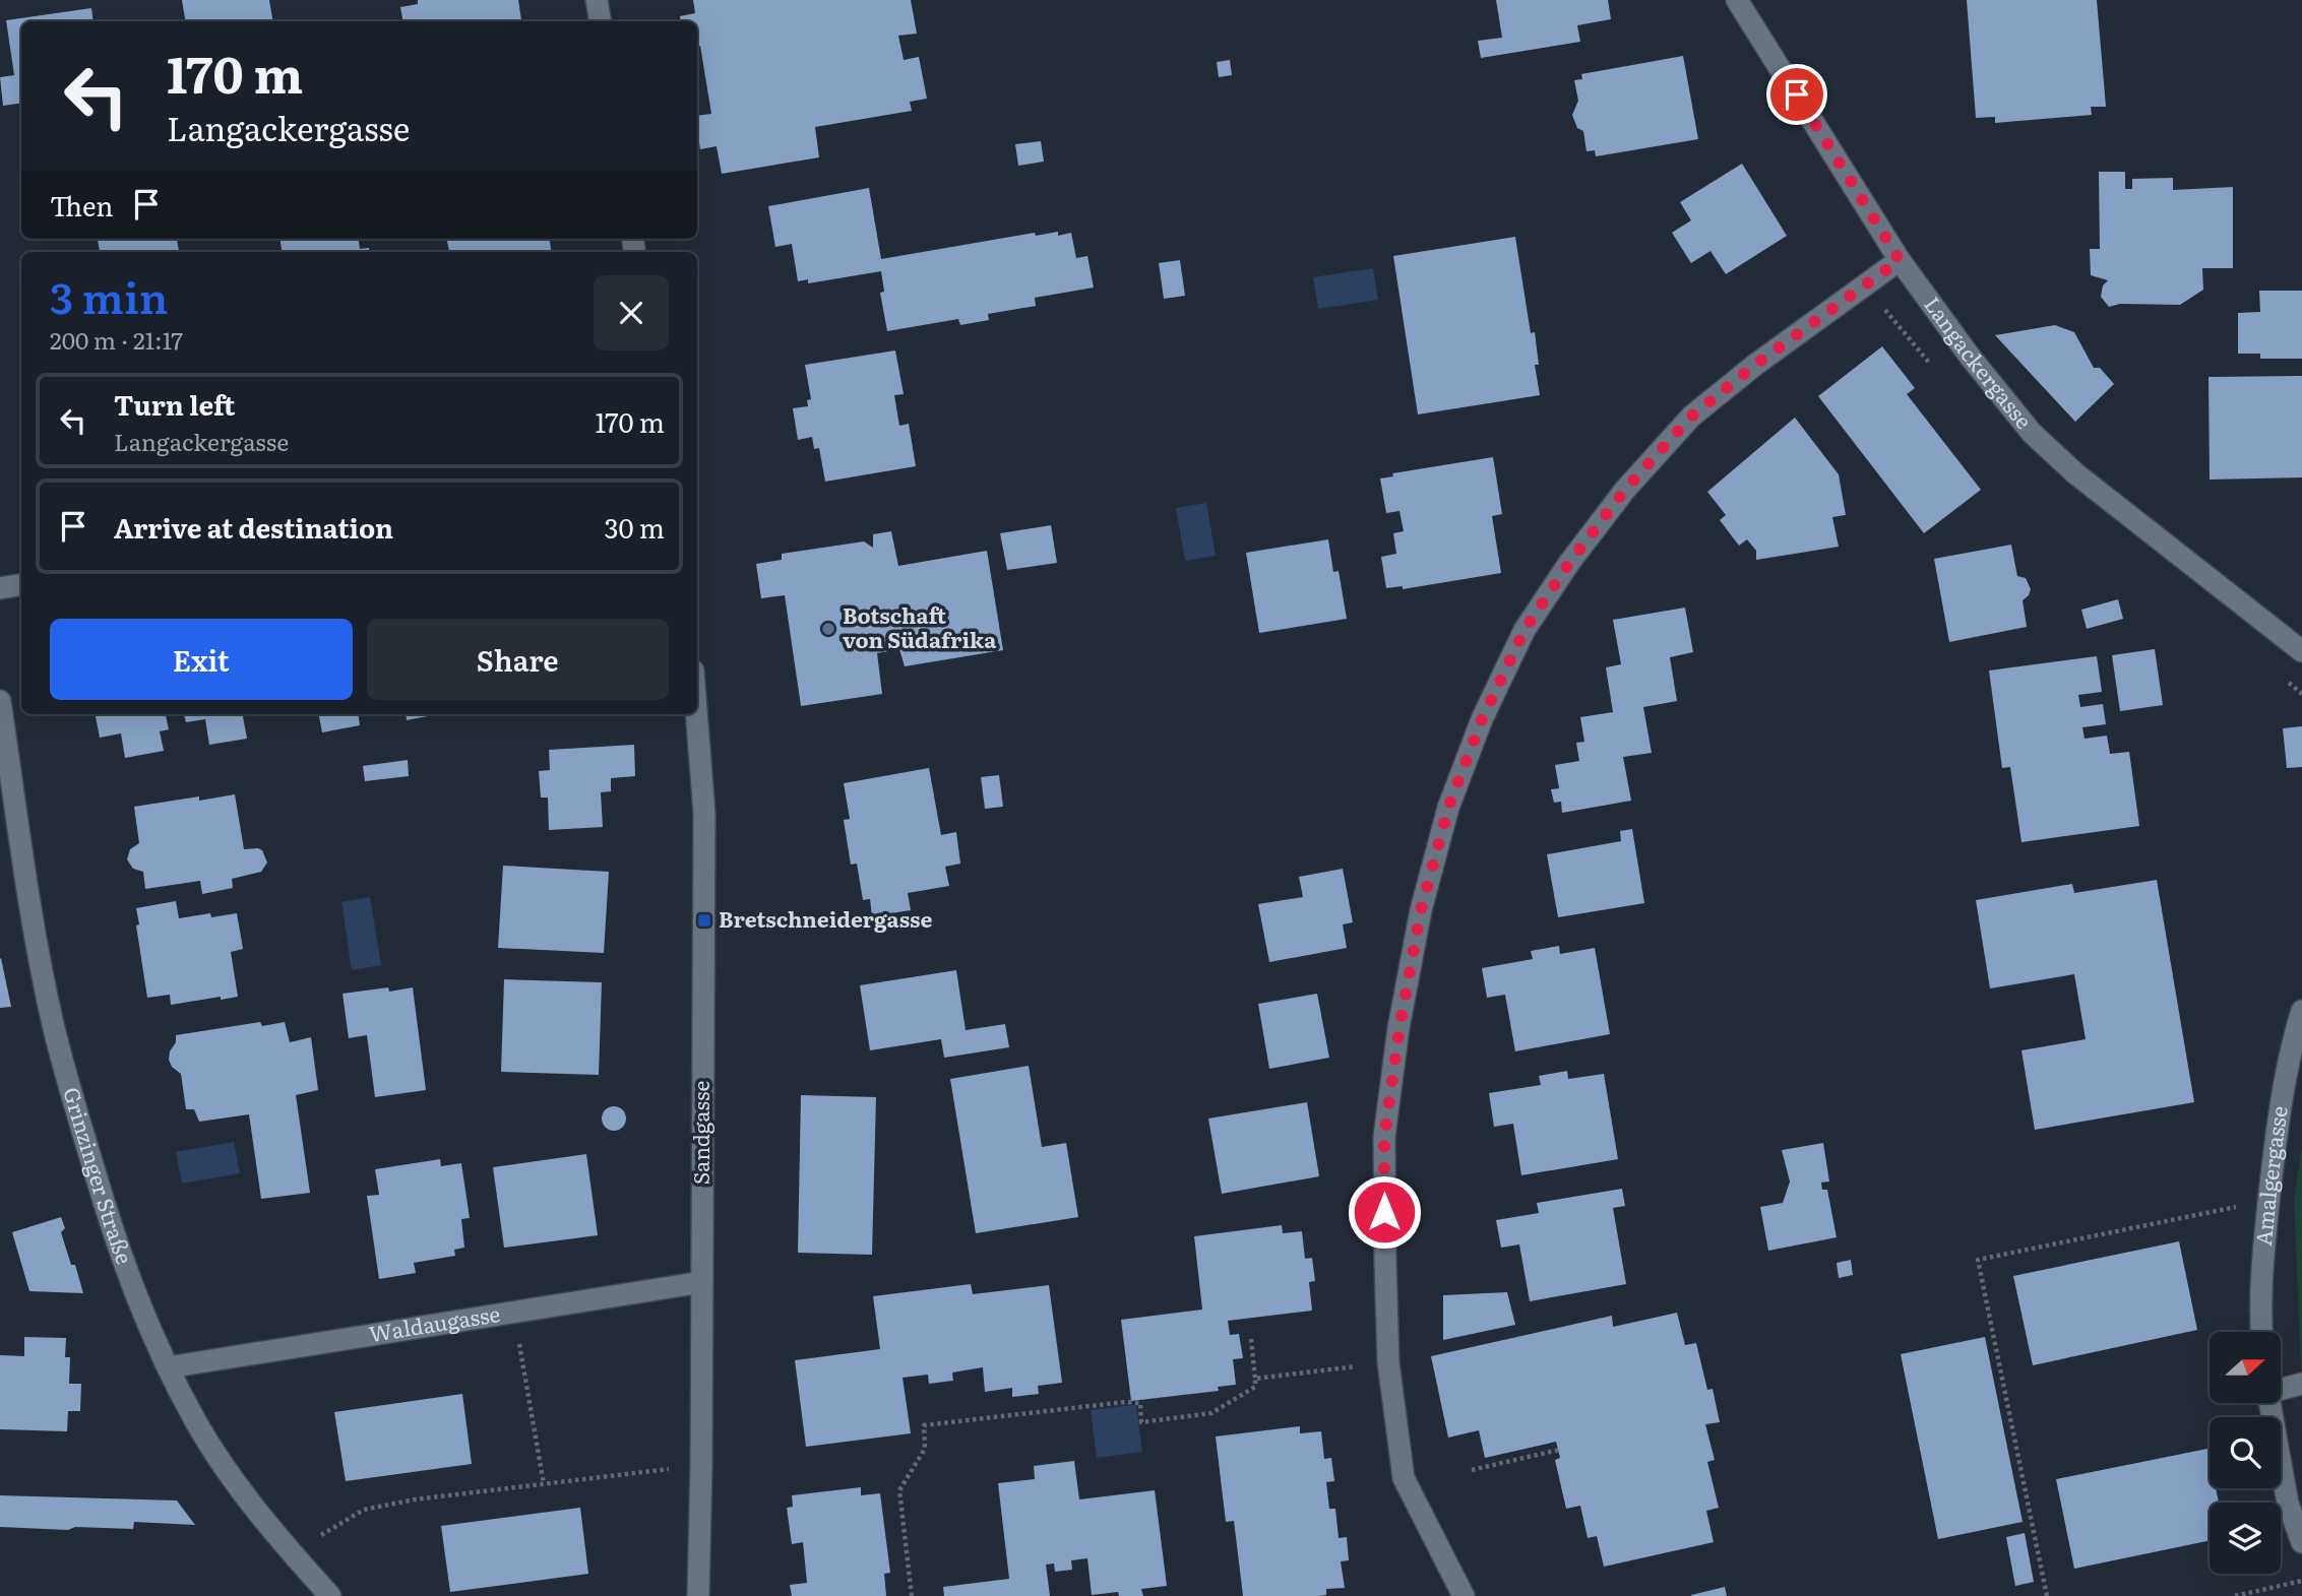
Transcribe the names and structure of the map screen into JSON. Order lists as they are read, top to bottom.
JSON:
{
  "streets": {
    "street": [
      "Langackergasse",
      "Sandgasse",
      "Grinzinger Straße",
      "Amalgergasse",
      "Waldaugasse"
    ]
  },
  "crossings": [
    ["Sandgasse", "Waldaugasse"],
    ["Grinzinger Straße", "Waldaugasse"]
  ],
  "places": {
    "other": ["Botschaft von Südafrika"],
    "transit": ["Bretschneidergasse"]
  },
  "north": "right",
  "page": {
    "turn": ["170 m", "Langackergasse"],
    "then": "Then",
    "heading": ["3 min", "200 m · 21:17"],
    "list": [
      {
        "name": "Turn left",
        "note": "Langackergasse",
        "value": "170 m"
      },
      {
        "name": "Arrive at destination",
        "value": "30 m"
      }
    ],
    "buttons": ["Exit", "Share"]
  }
}
